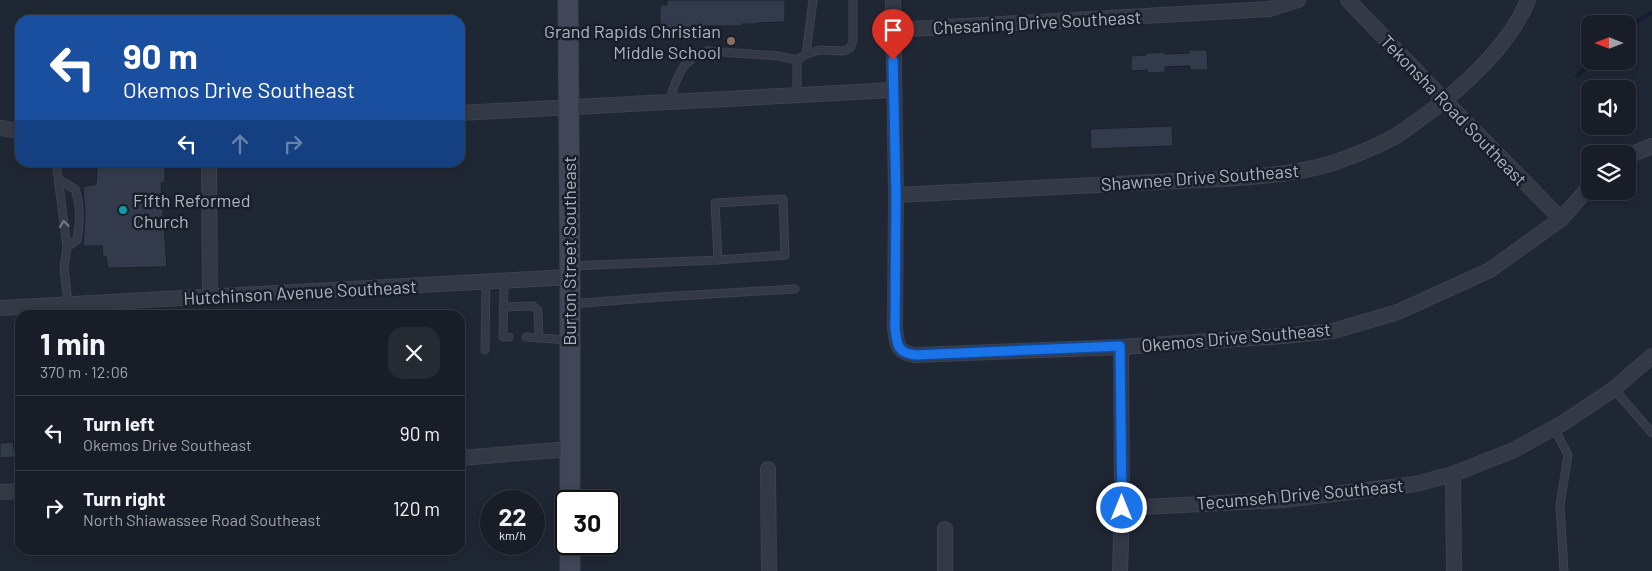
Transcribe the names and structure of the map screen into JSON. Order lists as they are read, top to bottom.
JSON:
{
  "streets": {
    "main road": ["Burton Street Southeast"],
    "street": [
      "Chesaning Drive Southeast",
      "Tekonsha Road Southeast",
      "Shawnee Drive Southeast",
      "Hutchinson Avenue Southeast",
      "Okemos Drive Southeast",
      "Tecumseh Drive Southeast"
    ]
  },
  "crossings": [
    ["Tekonsha Road Southeast", "Shawnee Drive Southeast"],
    ["Tekonsha Road Southeast", "Okemos Drive Southeast"],
    ["Shawnee Drive Southeast", "Okemos Drive Southeast"],
    ["Burton Street Southeast", "Hutchinson Avenue Southeast"]
  ],
  "places": ["Grand Rapids Christian Middle School", "Fifth Reformed Church"],
  "north": "left",
  "page": {
    "turn": ["90 m", "Okemos Drive Southeast"],
    "heading": ["1 min", "370 m · 12:06"],
    "list": [
      {
        "name": "Turn left",
        "note": "Okemos Drive Southeast",
        "value": "90 m"
      },
      {
        "name": "Turn right",
        "note": "North Shiawassee Road Southeast",
        "value": "120 m"
      }
    ],
    "speed": "22 km/h",
    "limit": "30"
  }
}
